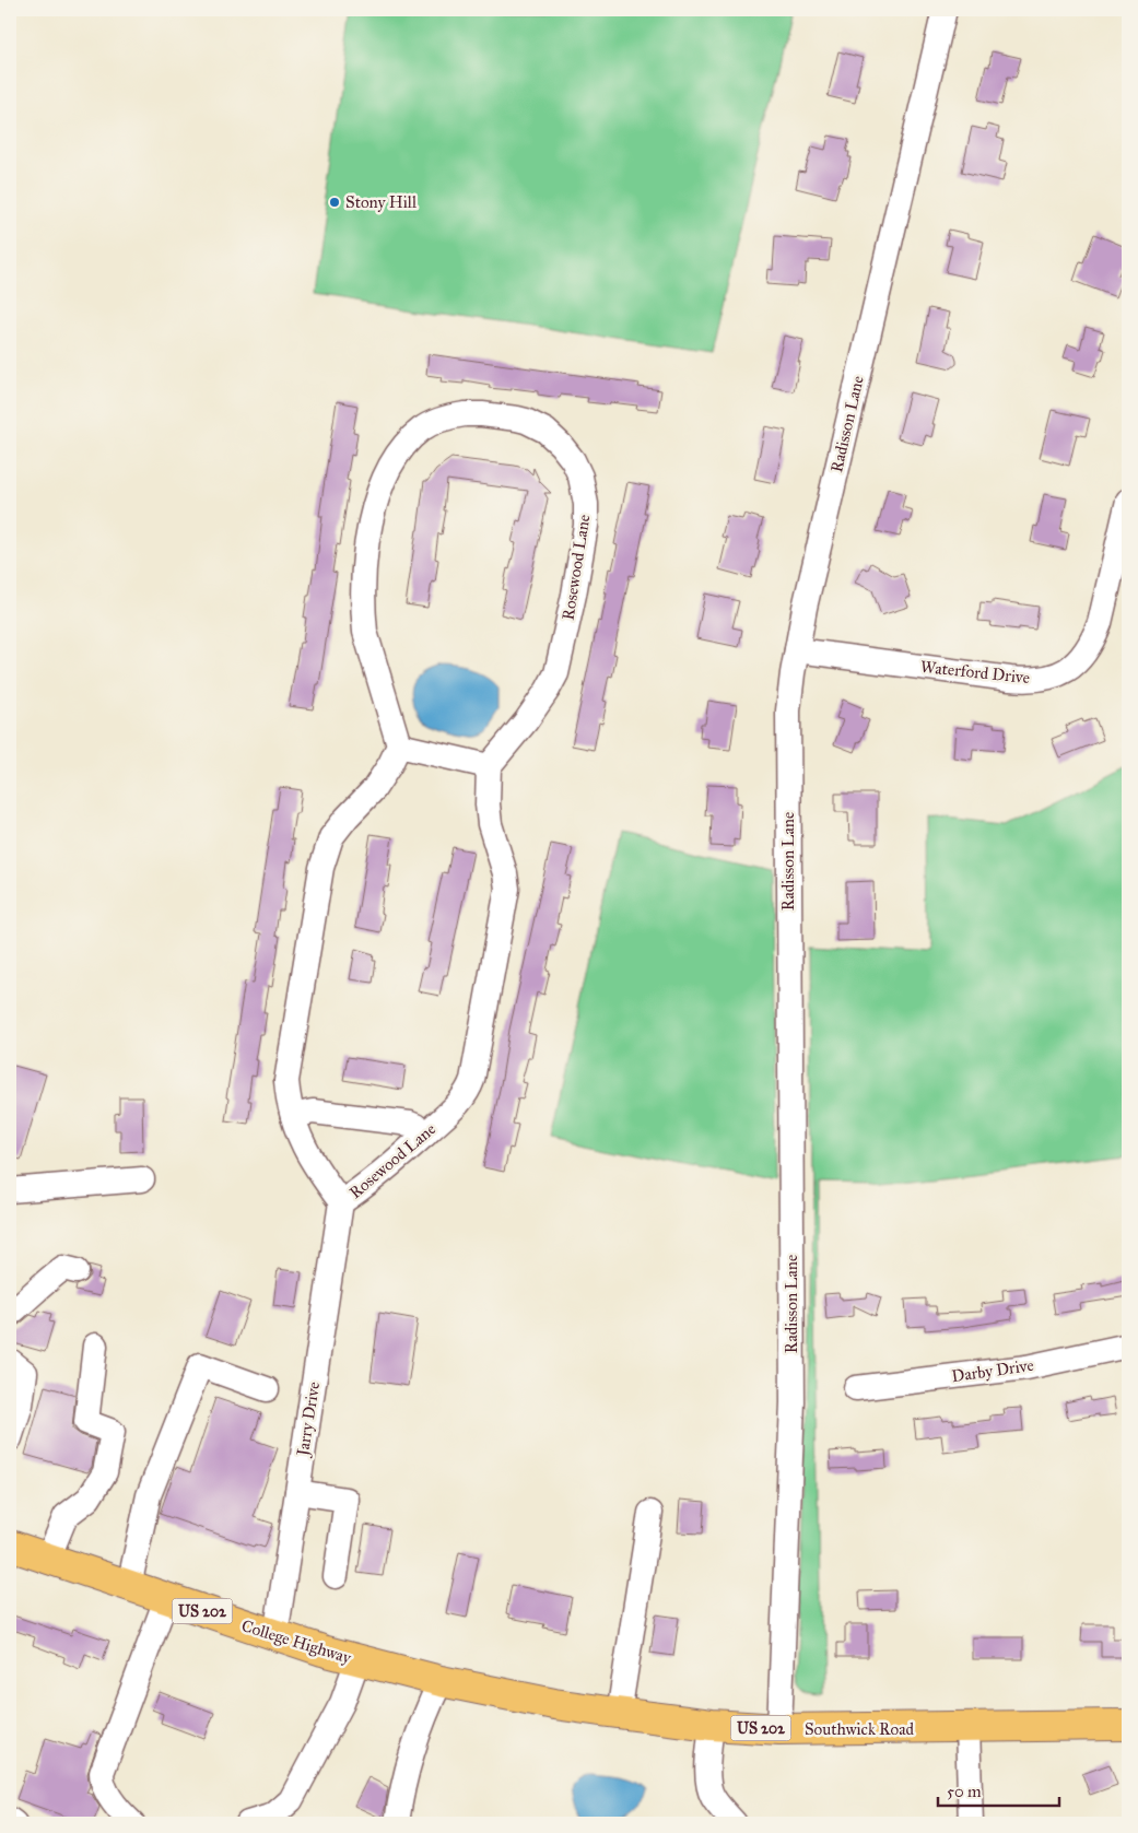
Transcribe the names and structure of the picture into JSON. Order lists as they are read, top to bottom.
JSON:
{
  "streets": {
    "highway": ["US 202", "College Highway", "Southwick Road"],
    "street": [
      "Radisson Lane",
      "Rosewood Lane",
      "Waterford Drive",
      "Darby Drive",
      "Jarry Drive"
    ]
  },
  "crossings": [
    ["Radisson Lane", "Waterford Drive"],
    ["Radisson Lane", "Southwick Road"],
    ["Rosewood Lane", "Jarry Drive"],
    ["Jarry Drive", "College Highway"],
    ["College Highway", "Southwick Road"]
  ],
  "places": ["Stony Hill"],
  "scale_bar": "50 m"
}
